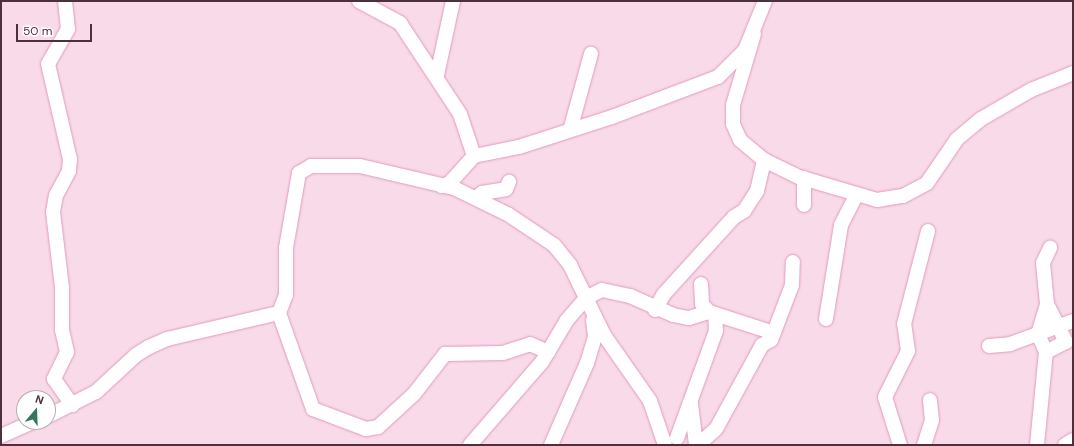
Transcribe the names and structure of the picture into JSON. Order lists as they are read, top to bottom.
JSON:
{
  "scale_bar": "50 m",
  "north": "top"
}
